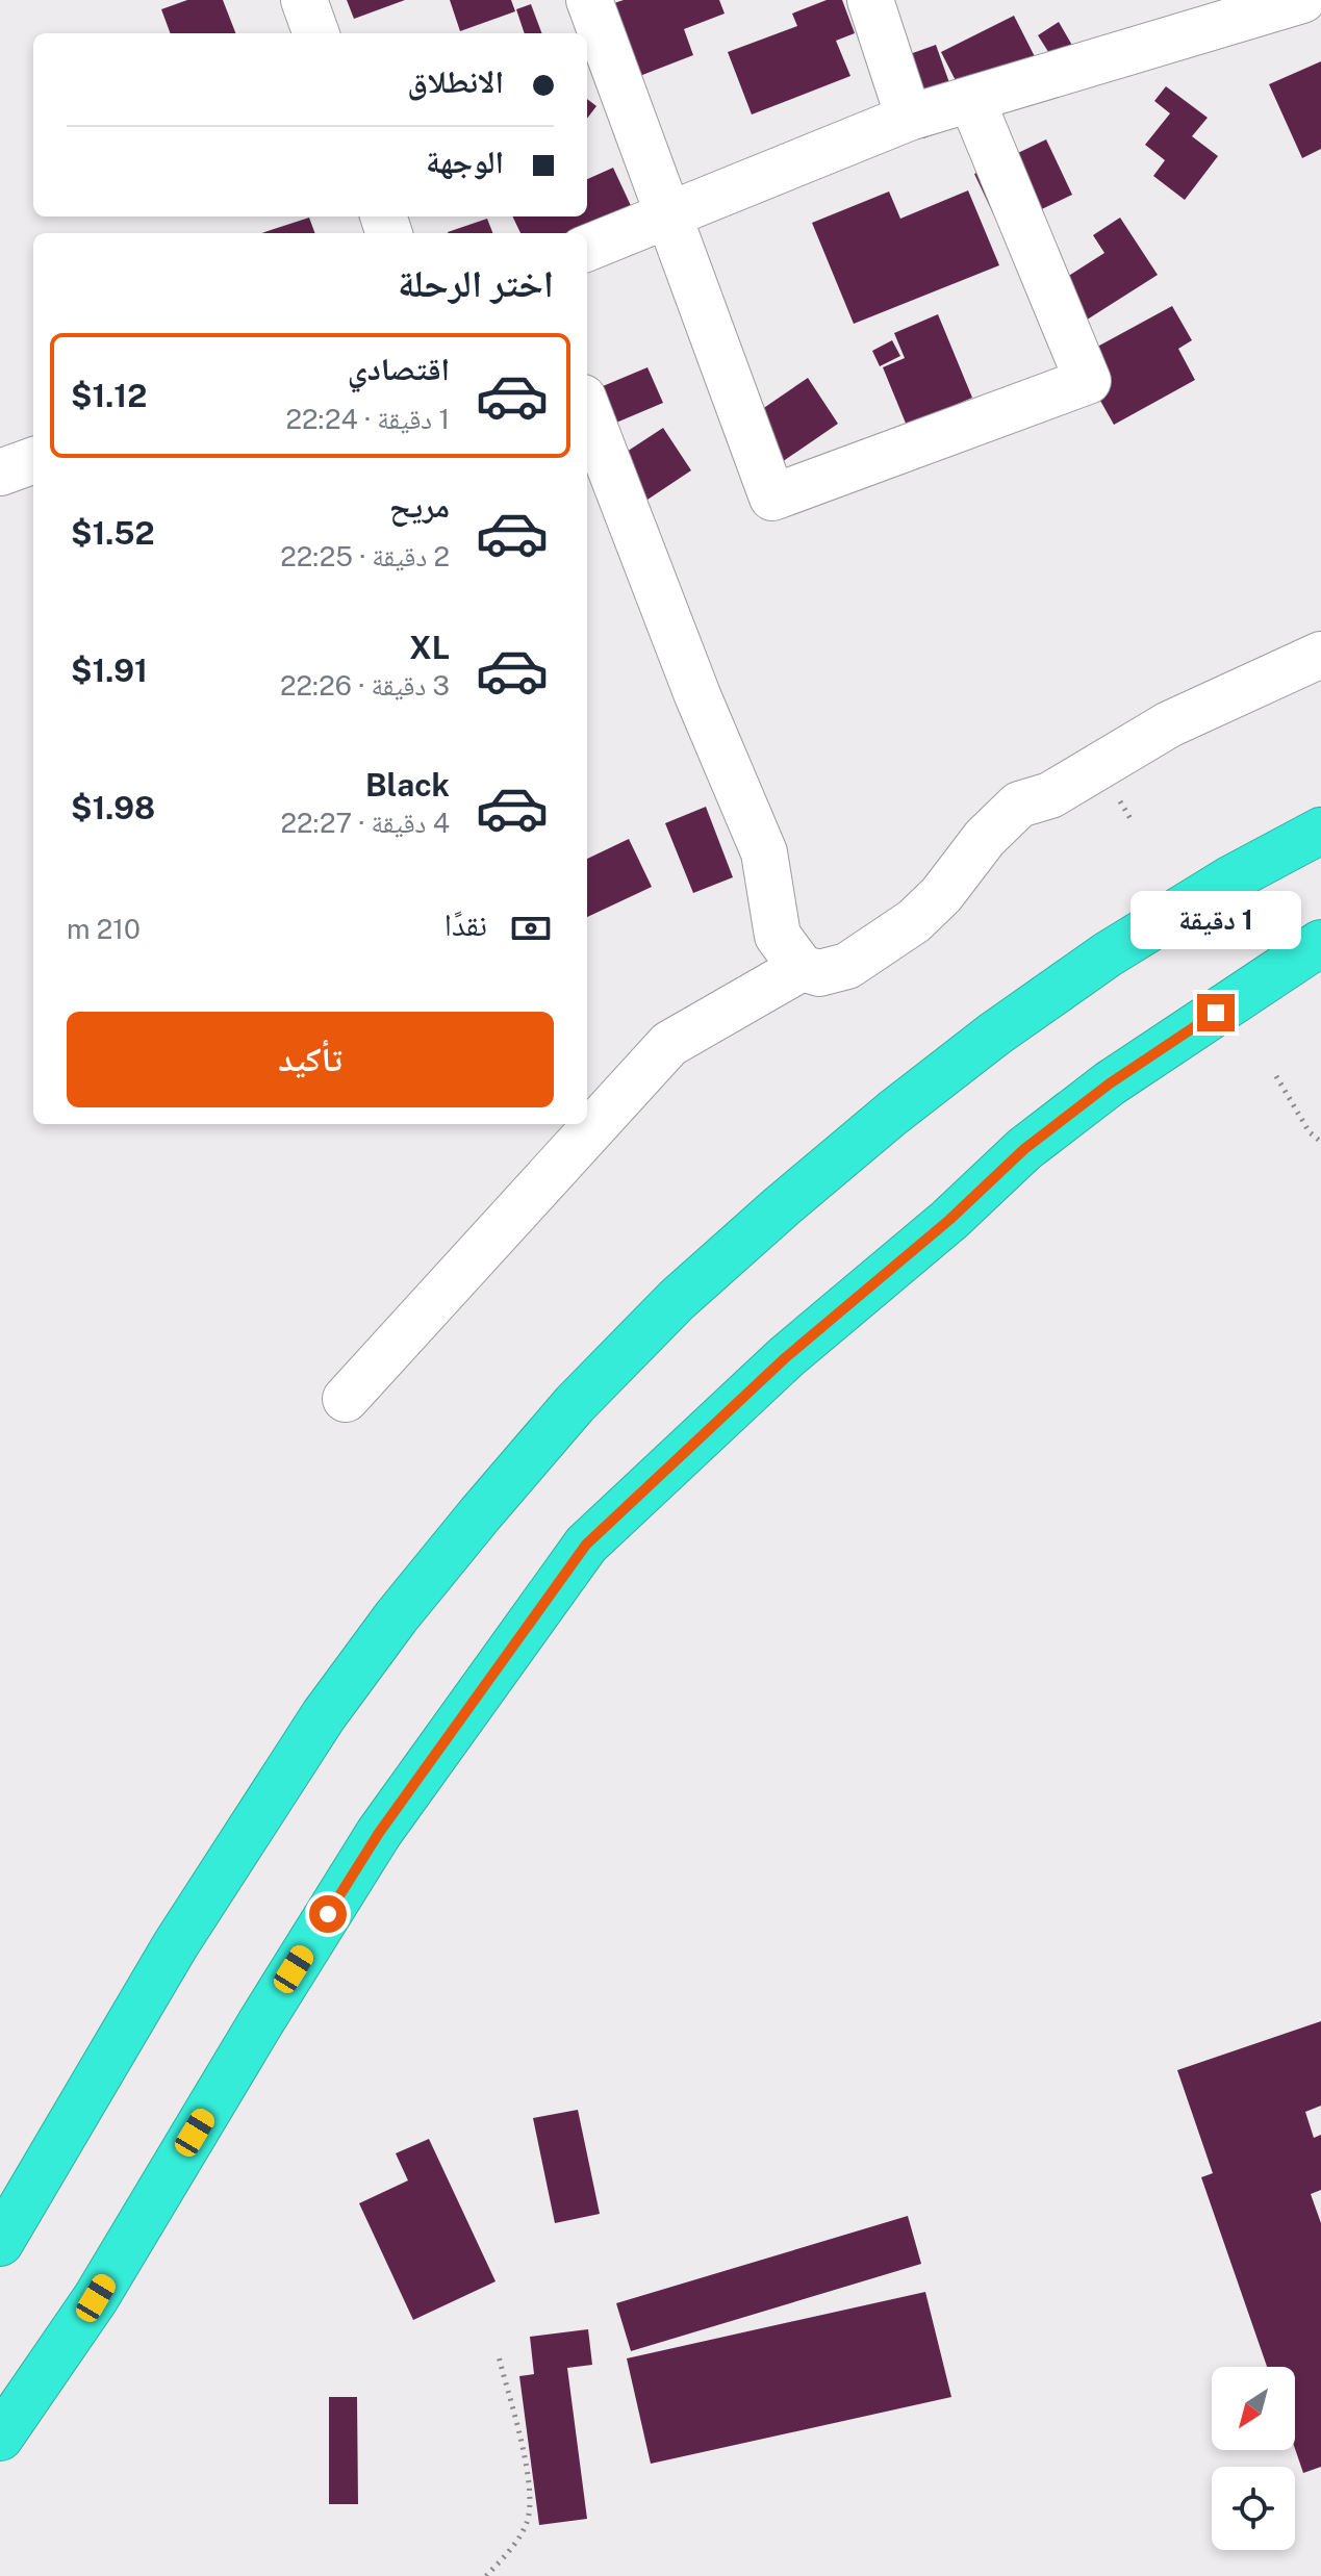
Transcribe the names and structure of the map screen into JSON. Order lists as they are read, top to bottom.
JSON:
{
  "north": "bottom left",
  "page": {
    "banner": ["الانطلاق", "الوجهة"],
    "heading": "اختر الرحلة",
    "list": [
      {
        "name": "اقتصادي",
        "note": "1 دقيقة · 22:24",
        "value": "$1.12"
      },
      {
        "name": "مريح",
        "note": "2 دقيقة · 22:25",
        "value": "$1.52"
      },
      {
        "name": "XL",
        "note": "3 دقيقة · 22:26",
        "value": "$1.91"
      },
      {
        "name": "Black",
        "note": "4 دقيقة · 22:27",
        "value": "$1.98"
      }
    ],
    "pay": ["نقدًا", "210 m"],
    "bubble": "1 دقيقة",
    "buttons": "تأكيد"
  }
}
